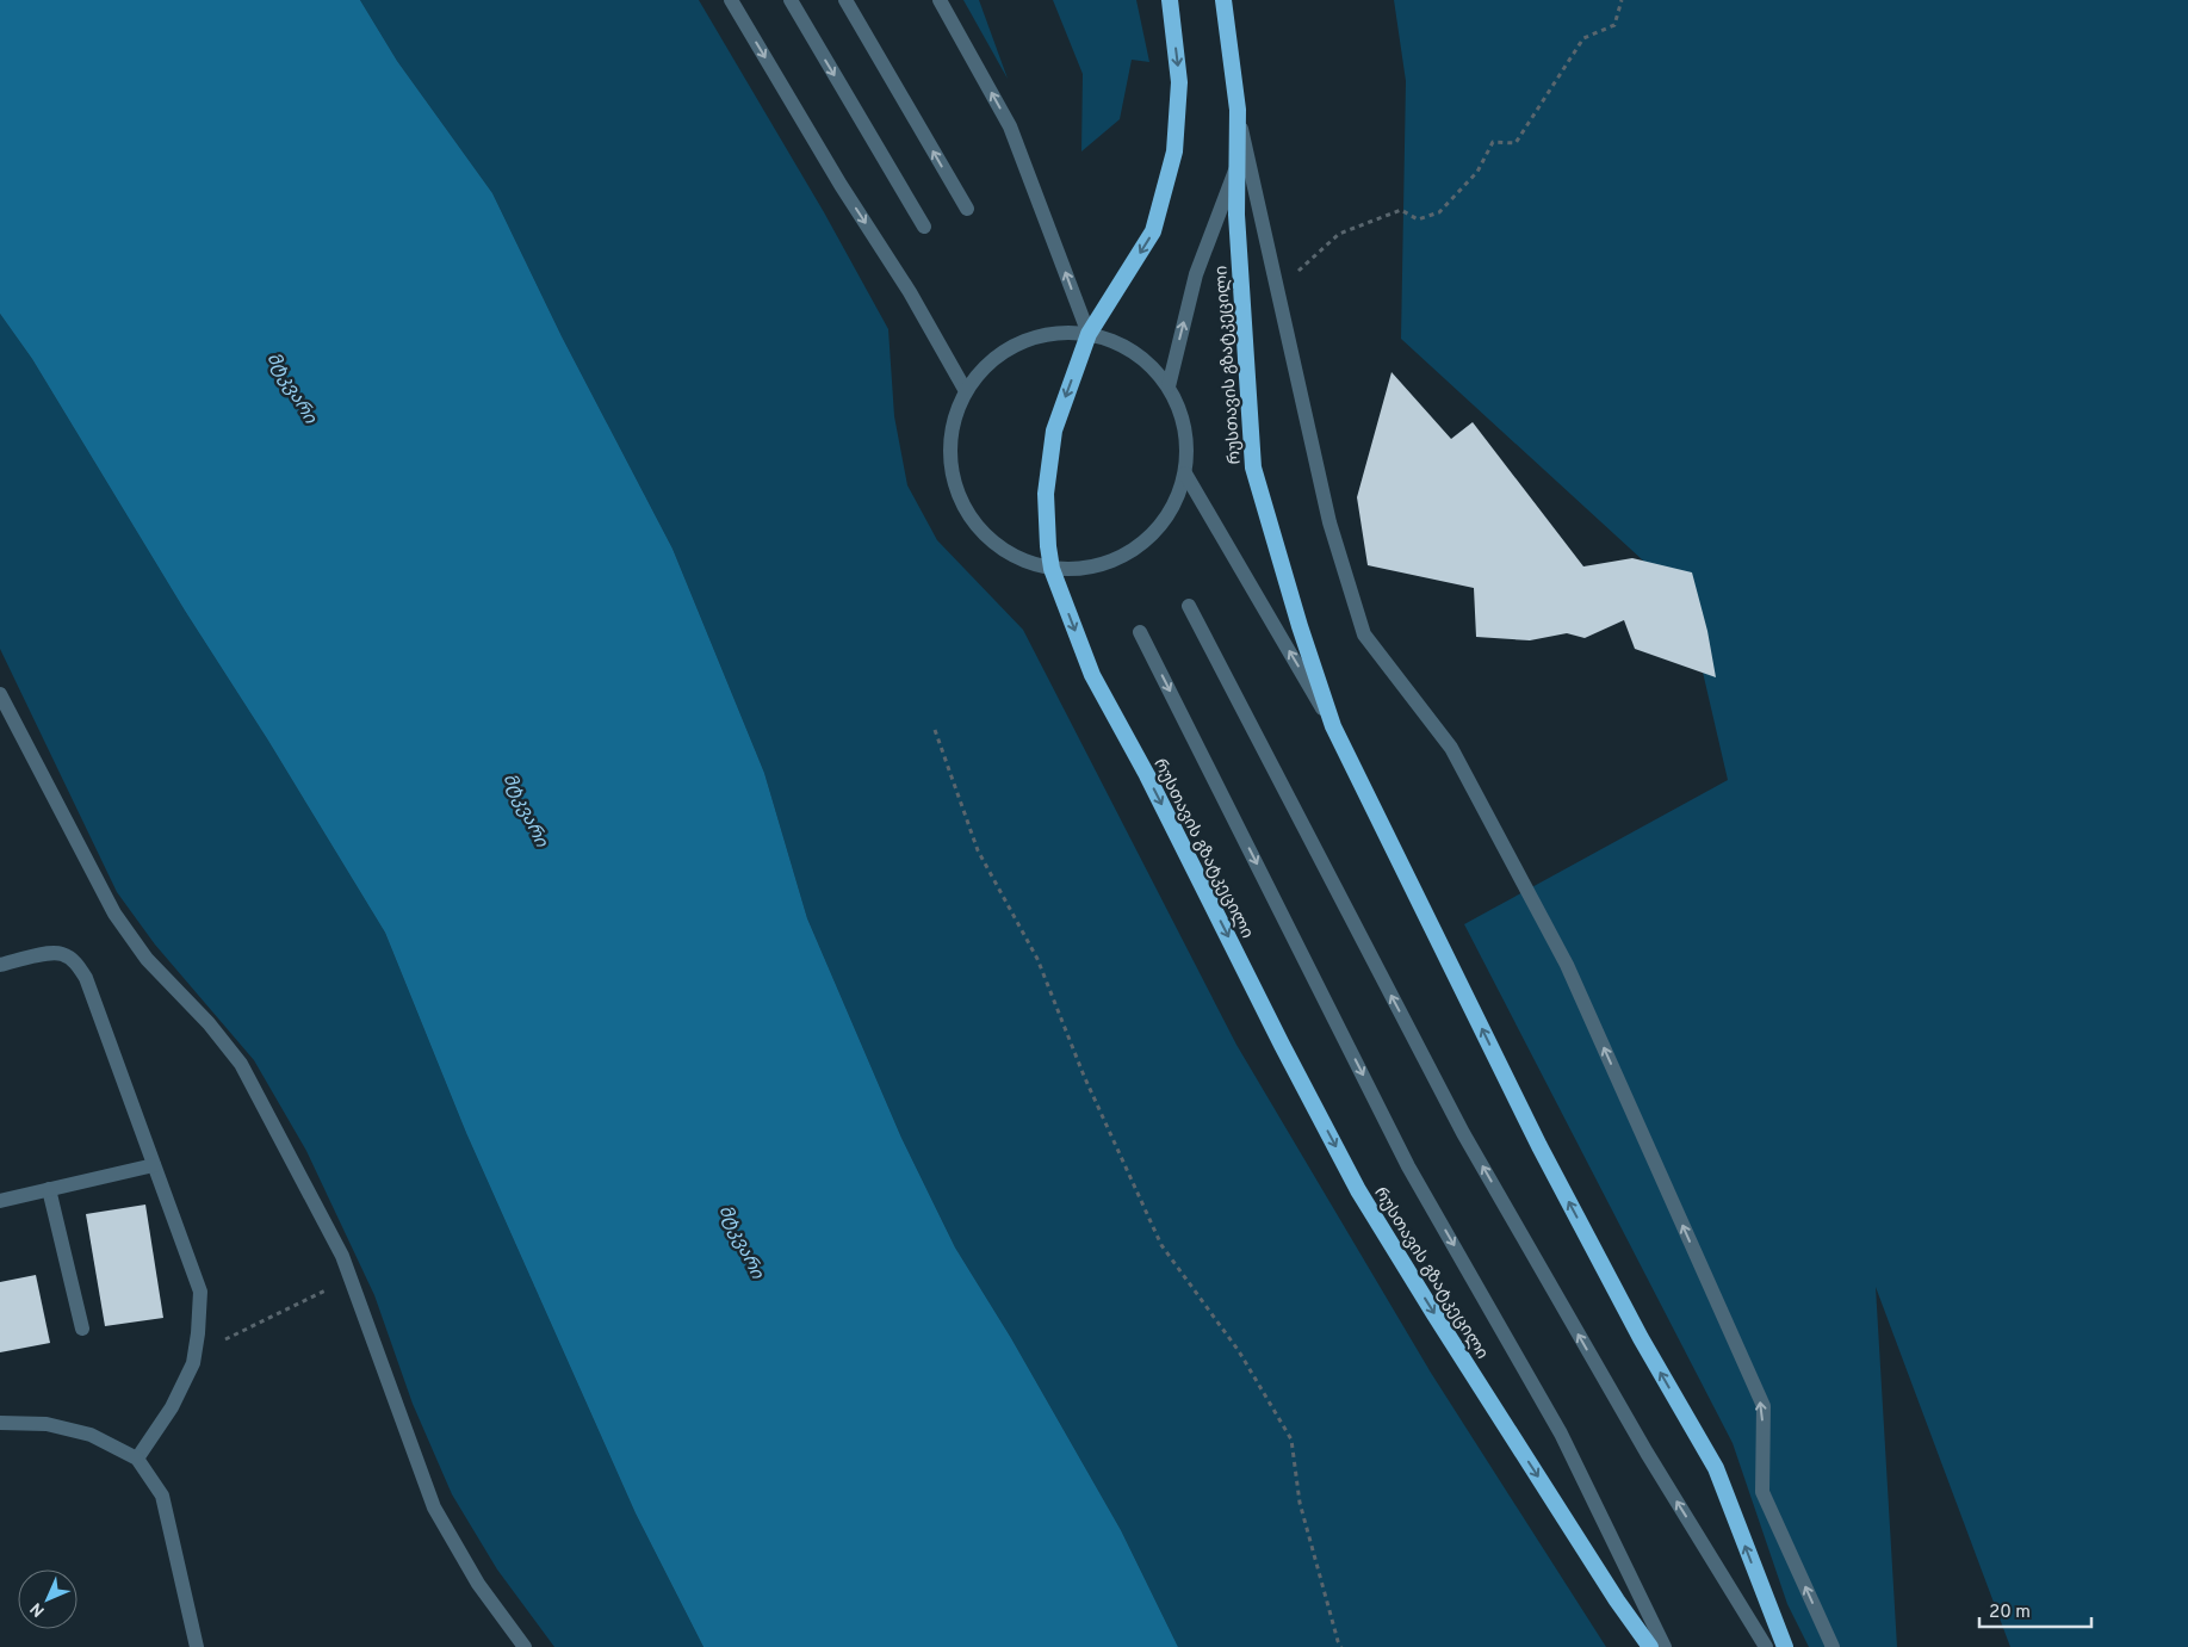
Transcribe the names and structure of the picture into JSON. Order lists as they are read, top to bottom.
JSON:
{
  "streets": {
    "highway": ["რუსთავის გზატკეცილი"]
  },
  "water": ["მტკვარი"],
  "scale_bar": "20 m",
  "north": "bottom left"
}
